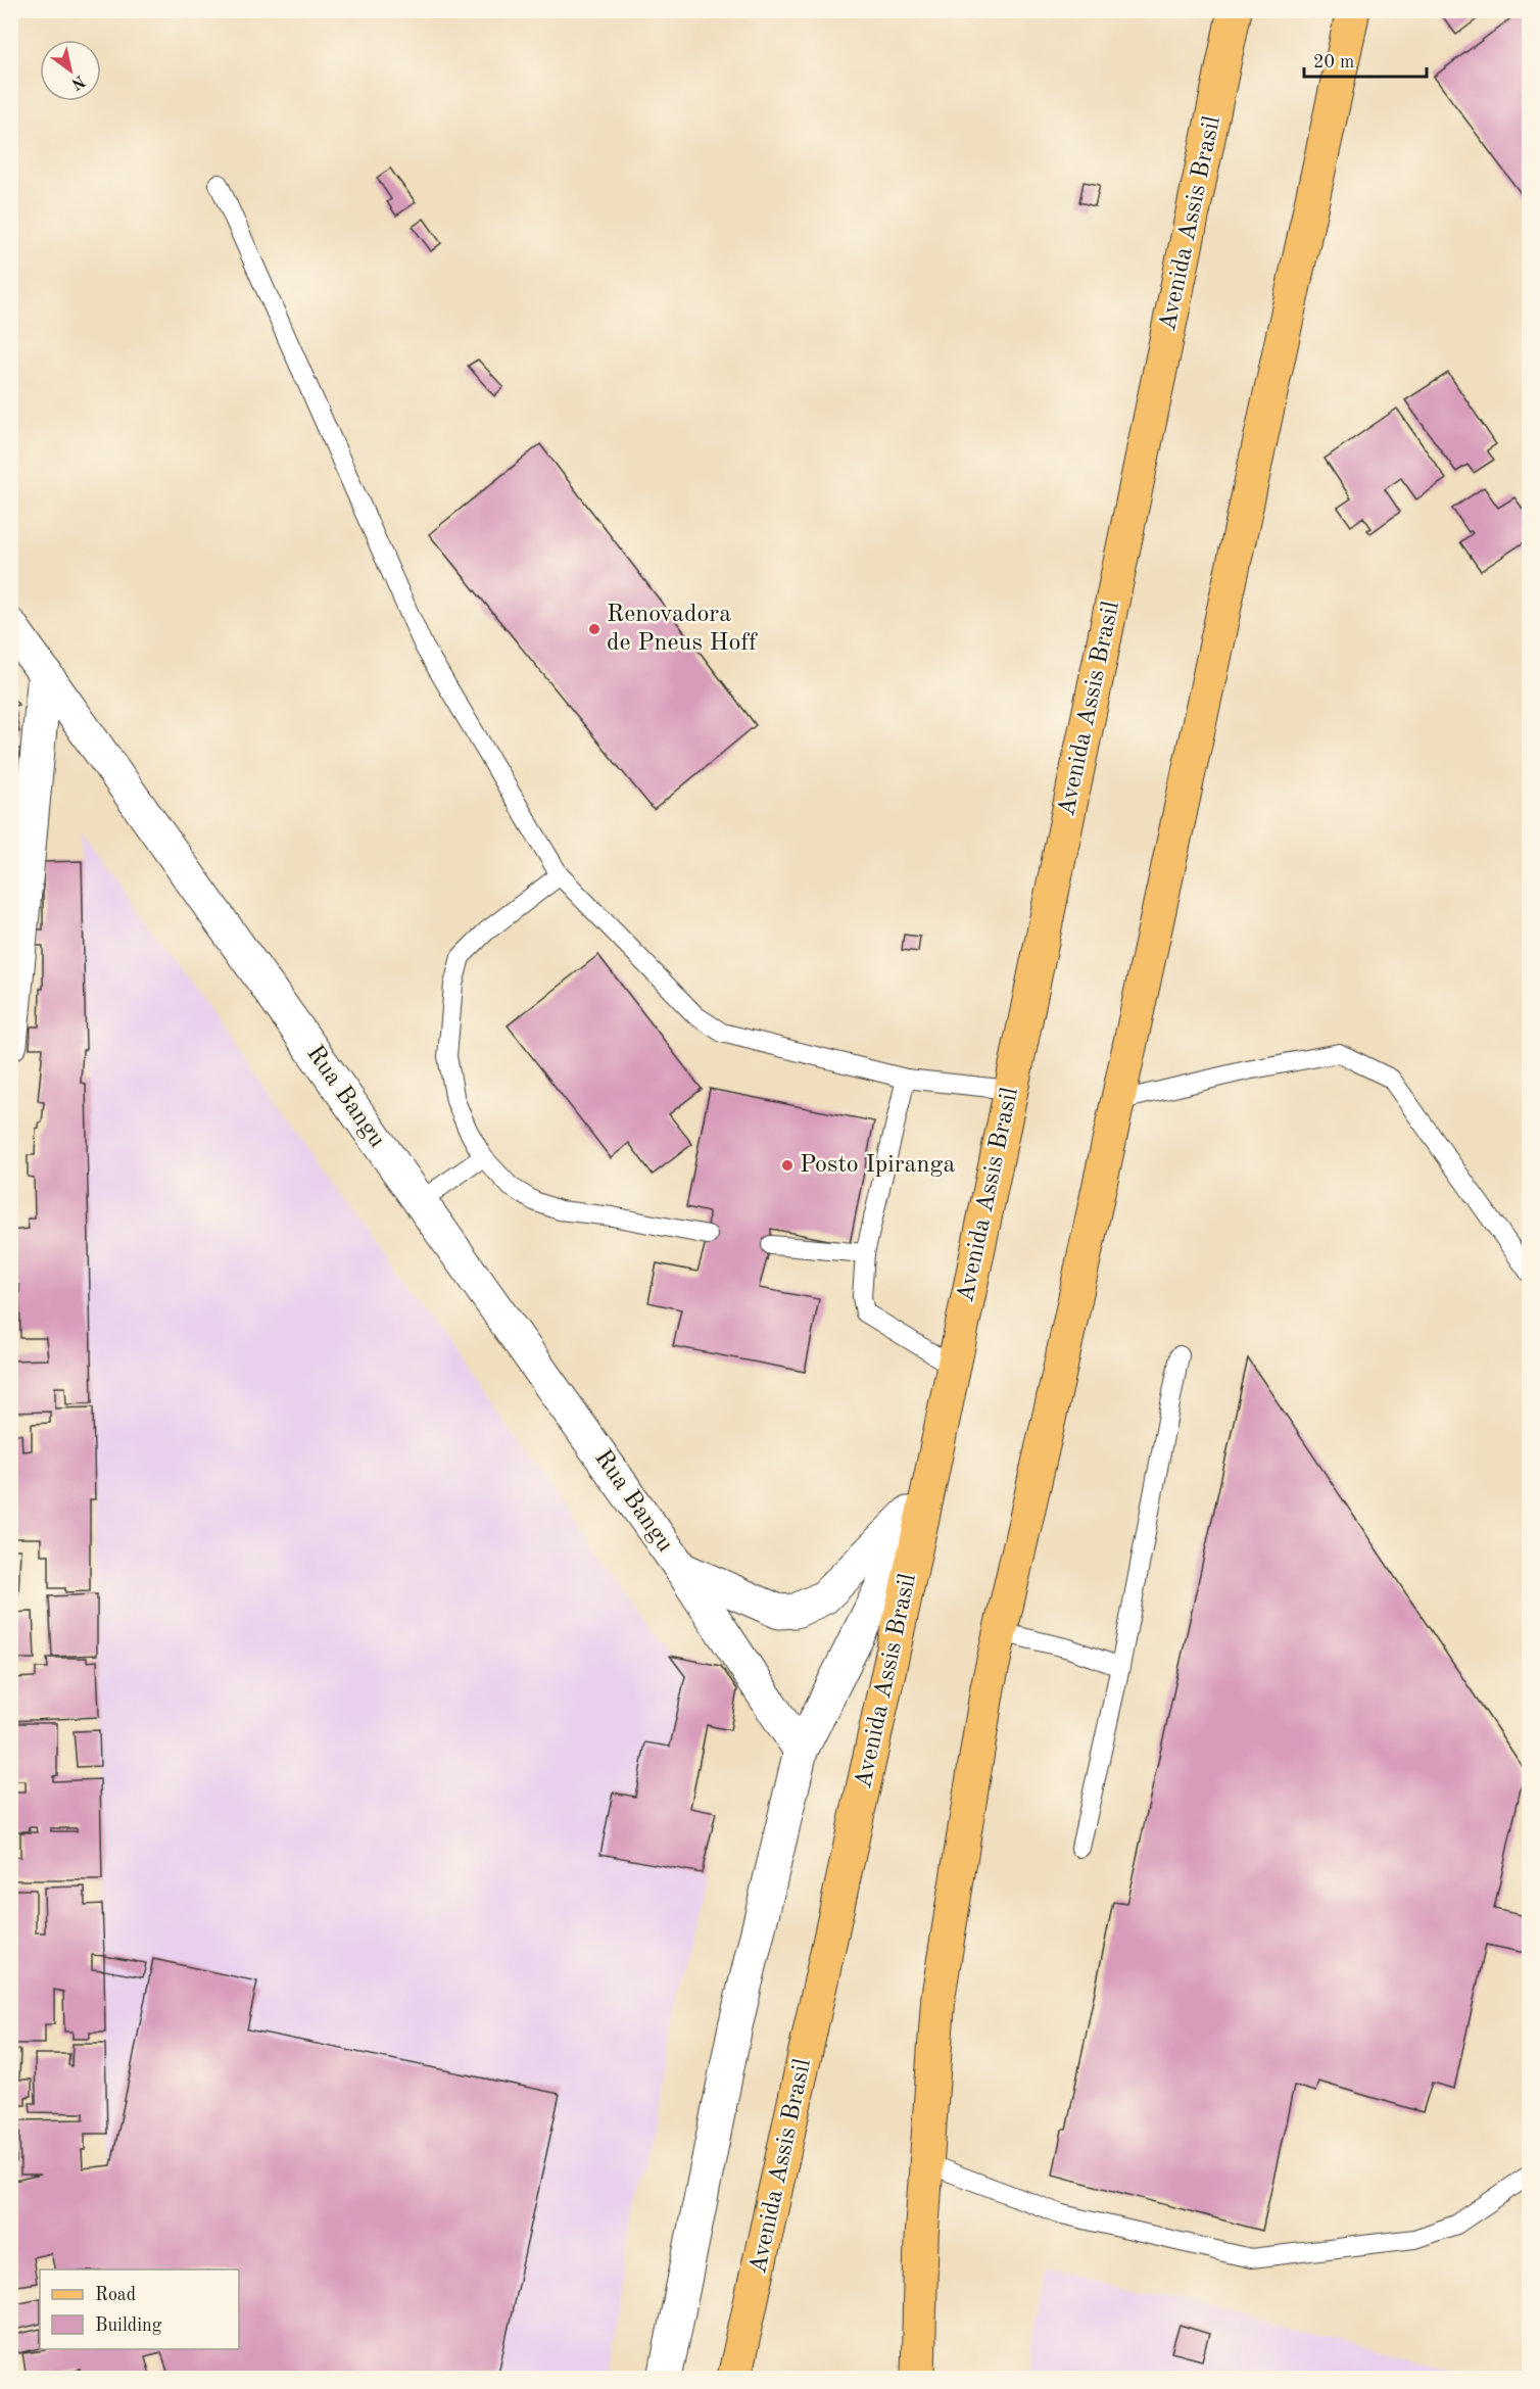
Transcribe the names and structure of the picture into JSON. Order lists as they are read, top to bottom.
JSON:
{
  "streets": {
    "main road": ["Avenida Assis Brasil"],
    "street": ["Rua Bangu"]
  },
  "crossings": [
    ["Avenida Assis Brasil", "Rua Bangu"]
  ],
  "places": ["Renovadora de Pneus Hoff", "Posto Ipiranga"],
  "legend": ["Road", "Building"],
  "scale_bar": "20 m",
  "north": "bottom right"
}
